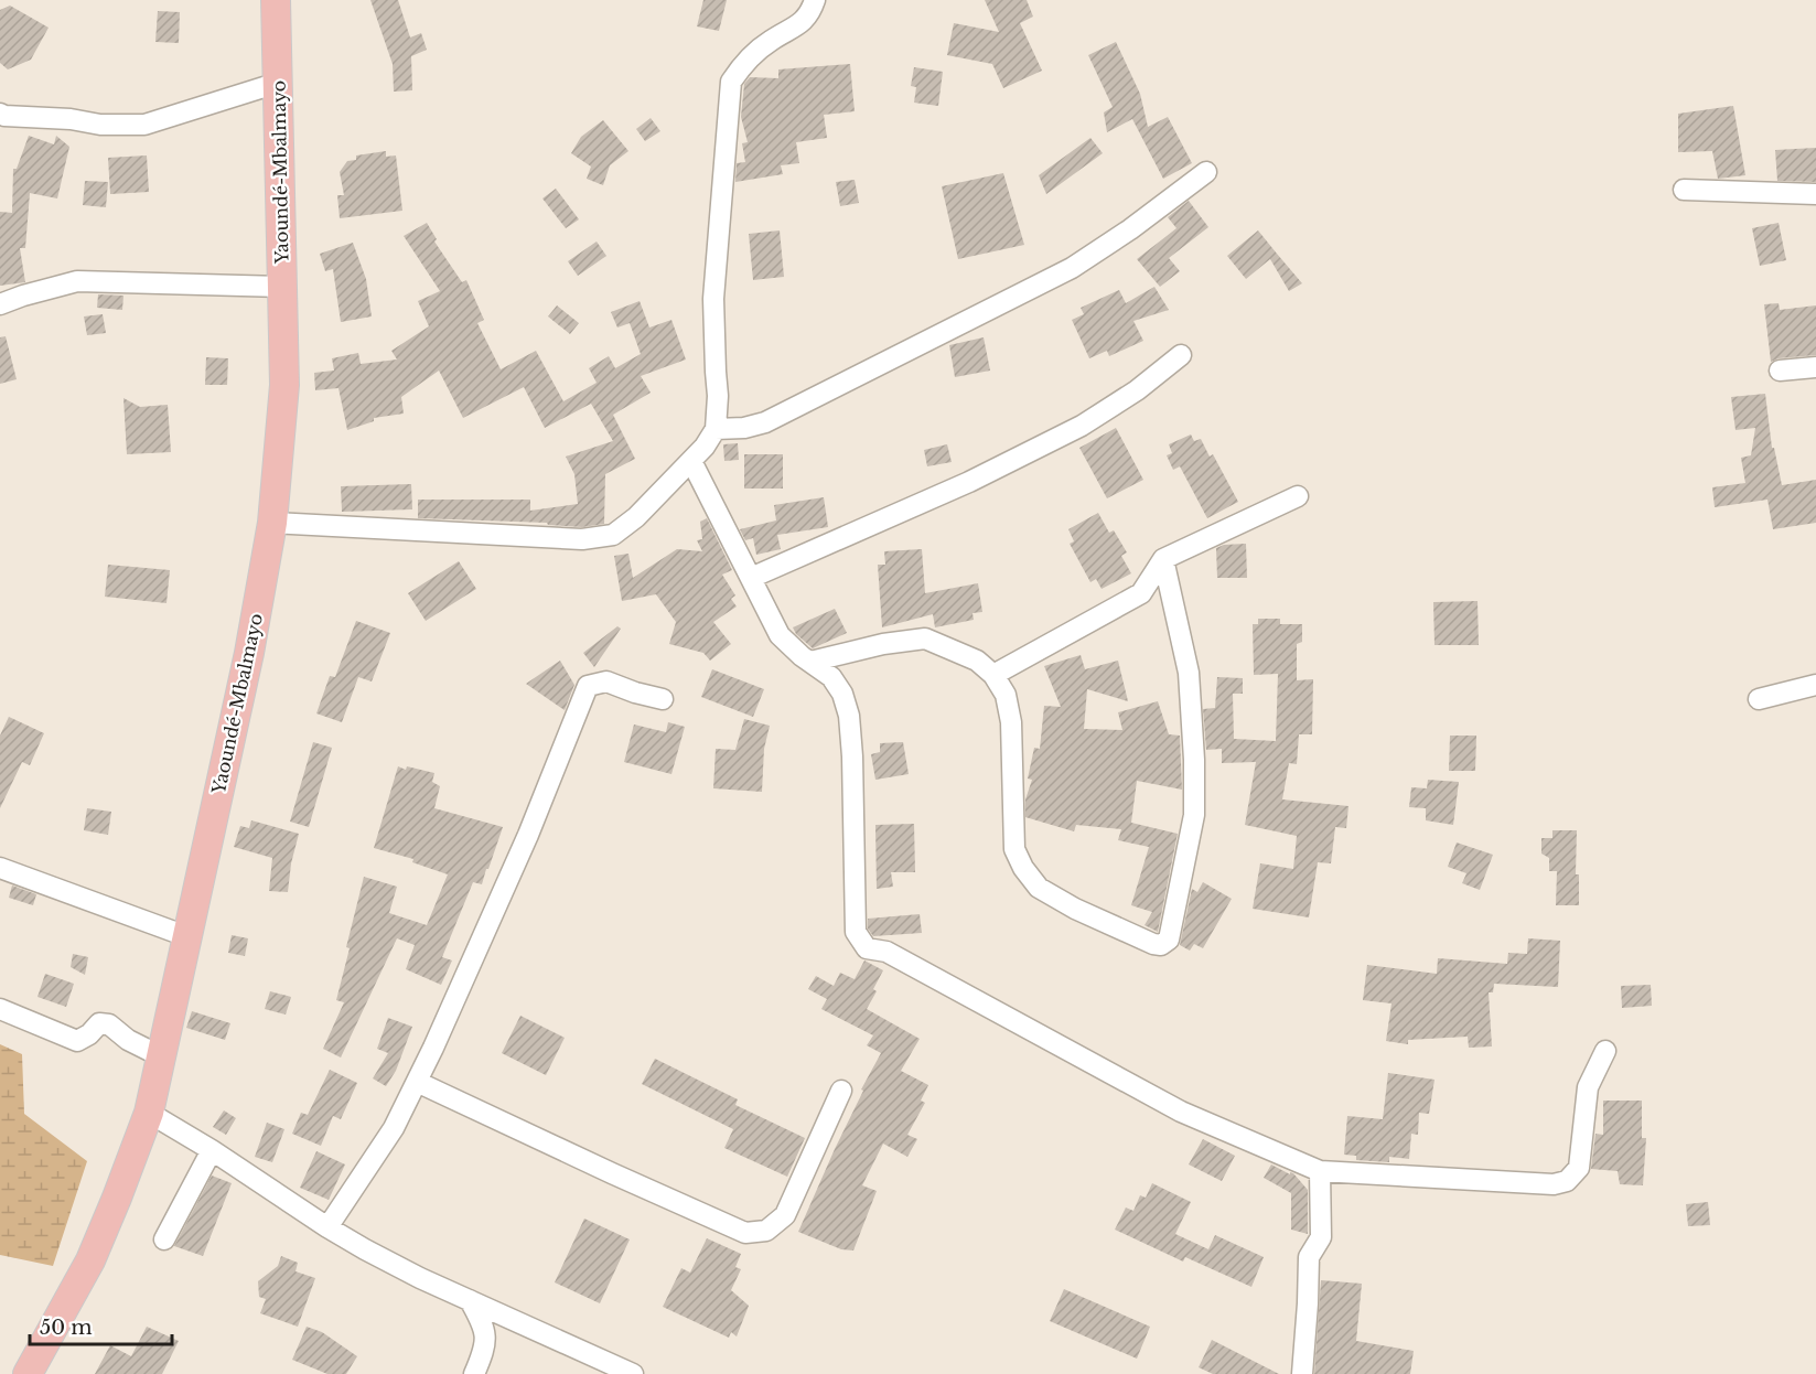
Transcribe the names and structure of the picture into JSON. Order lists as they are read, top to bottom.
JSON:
{
  "streets": {
    "highway": ["Yaoundé-Mbalmayo"]
  },
  "scale_bar": "50 m"
}
